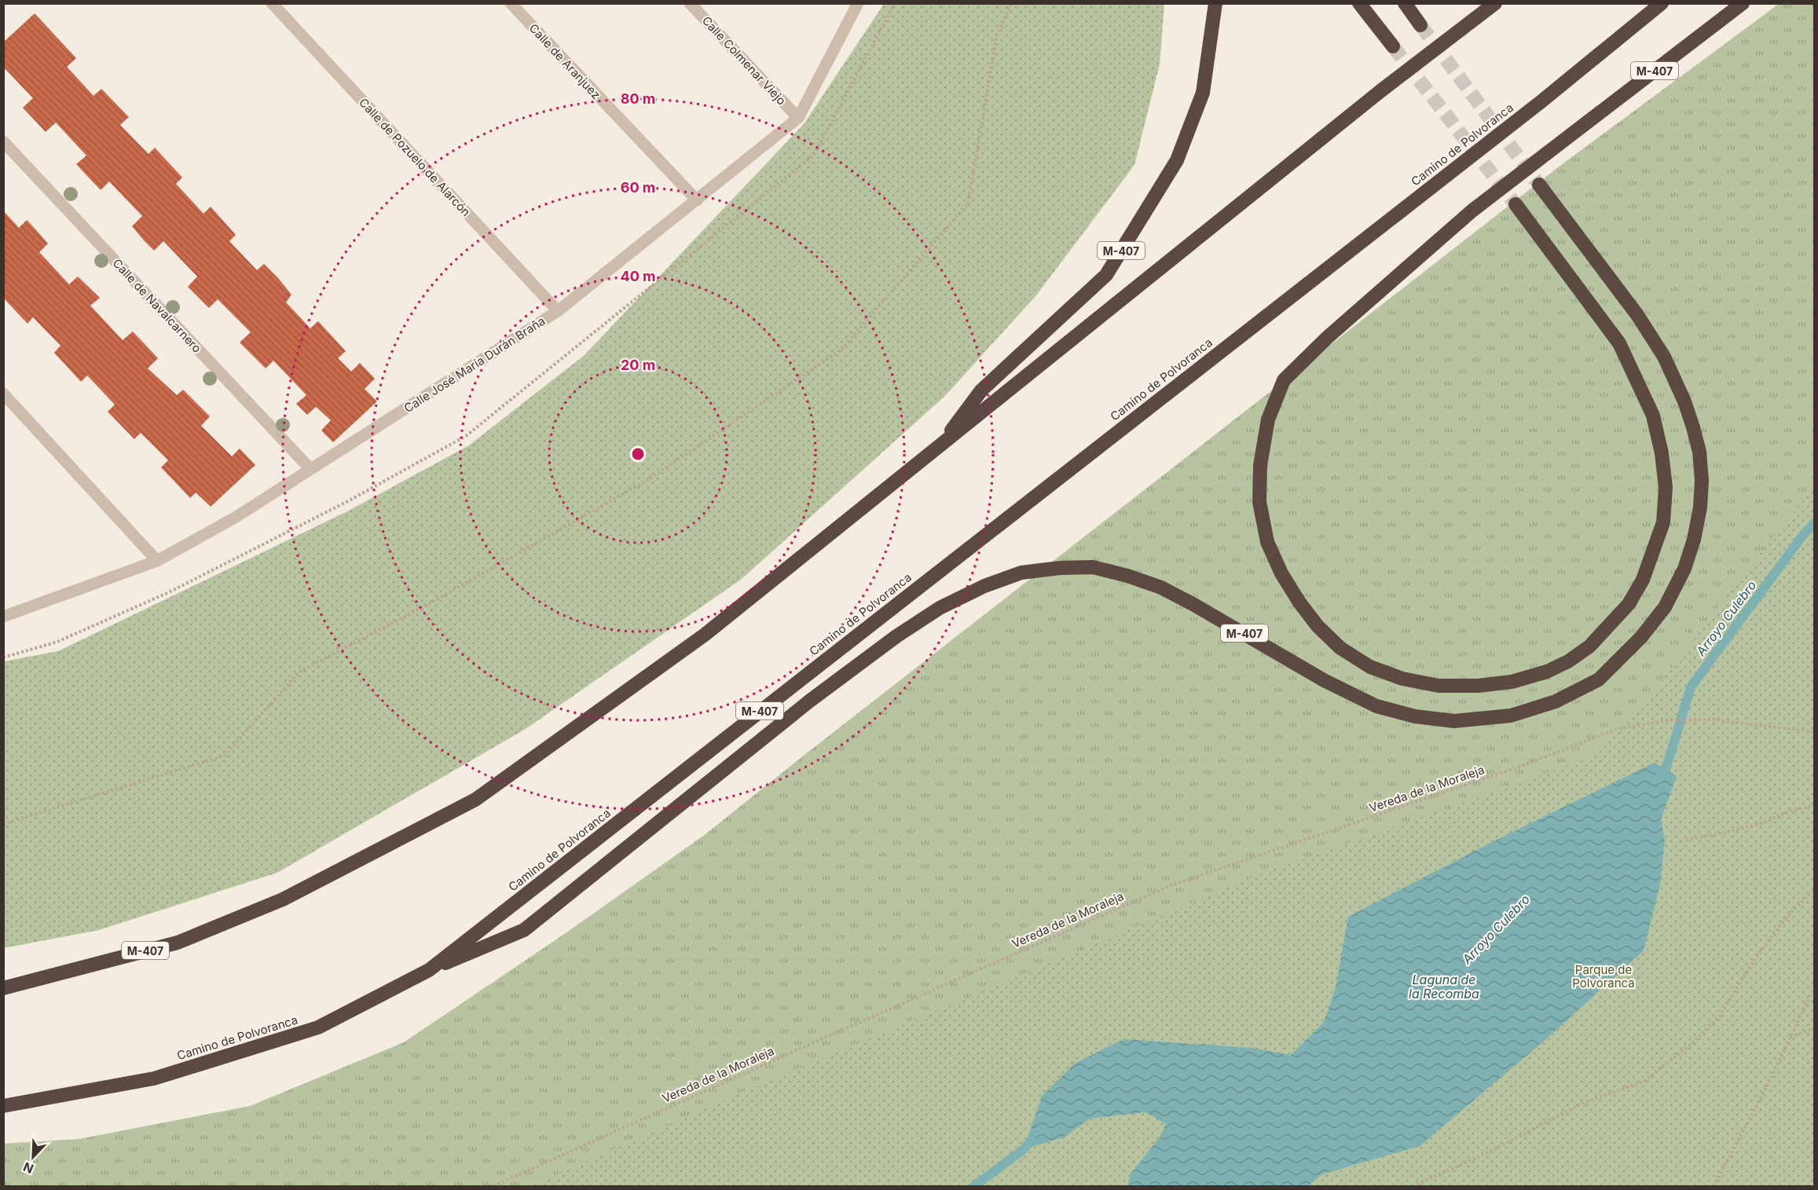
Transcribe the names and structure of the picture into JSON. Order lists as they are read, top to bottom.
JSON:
{
  "streets": {
    "highway": ["M-407", "Camino de Polvoranca"],
    "street": [
      "Calle Colmenar Viejo",
      "Calle de Aranjuez",
      "Calle de Pozuelo de Alarcón",
      "Calle de Navalcarnero",
      "Calle José María Durán Braña"
    ],
    "path": ["Vereda de la Moraleja"]
  },
  "crossings": [
    ["Calle Colmenar Viejo", "Calle José María Durán Braña"],
    ["Calle de Aranjuez", "Calle José María Durán Braña"],
    ["M-407", "Camino de Polvoranca"],
    ["Calle de Pozuelo de Alarcón", "Calle José María Durán Braña"],
    ["Calle de Navalcarnero", "Calle José María Durán Braña"]
  ],
  "water": ["Arroyo Culebro", "Laguna de la Recomba"],
  "parks": ["Parque de Polvoranca"],
  "north": "bottom left",
  "rings": [
    "80 m",
    "60 m",
    "40 m",
    "20 m"
  ]
}
